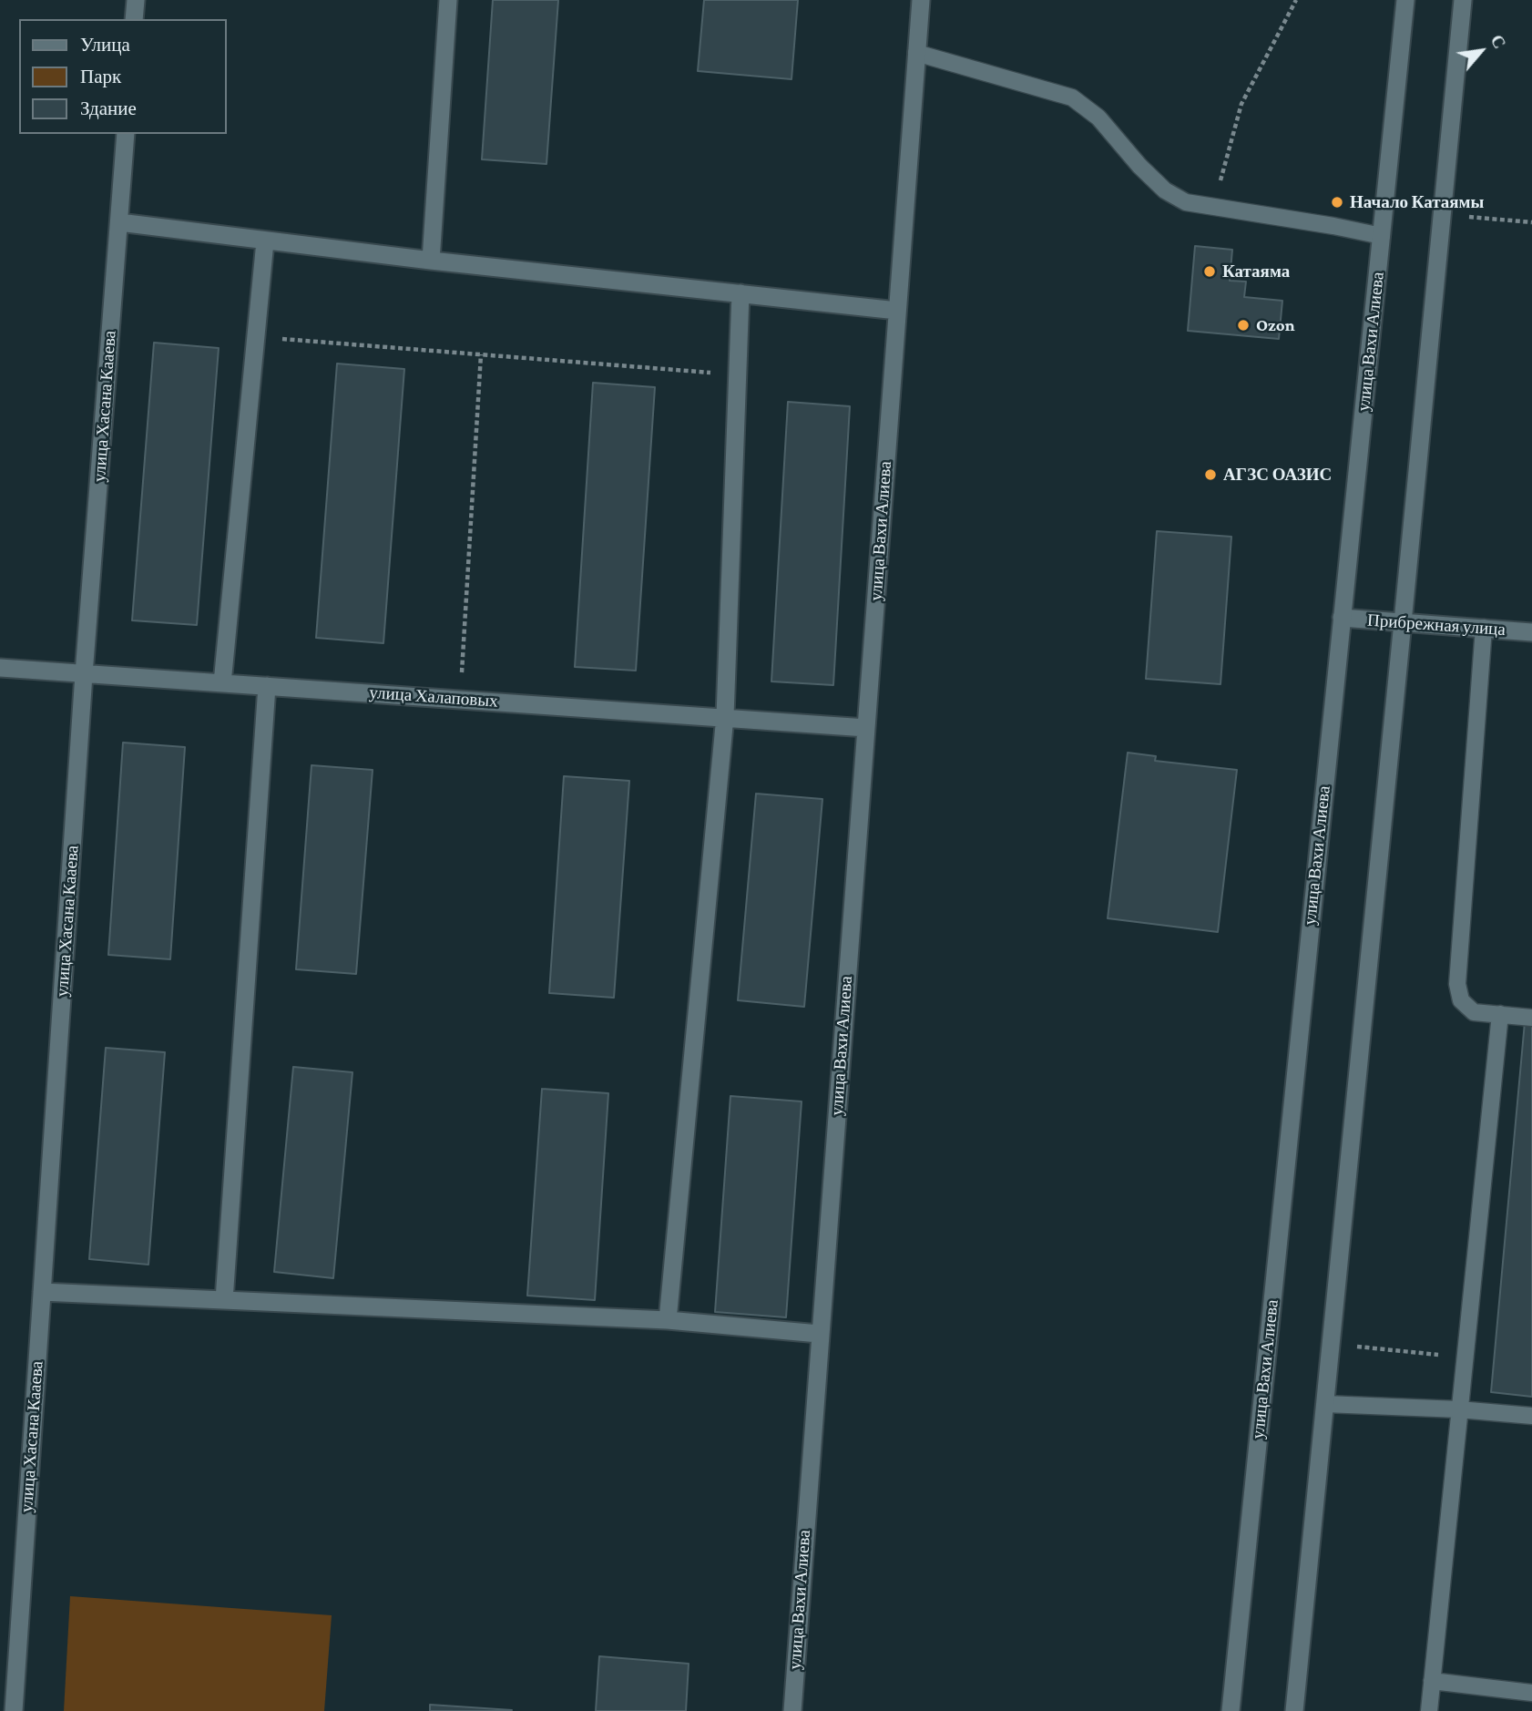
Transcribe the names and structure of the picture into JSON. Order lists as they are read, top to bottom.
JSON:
{
  "streets": {
    "street": [
      "улица Вахи Алиева",
      "улица Хасана Кааева",
      "Прибрежная улица",
      "улица Халаповых"
    ]
  },
  "crossings": [
    ["улица Вахи Алиева", "Прибрежная улица"],
    ["улица Вахи Алиева", "улица Халаповых"],
    ["улица Хасана Кааева", "улица Халаповых"]
  ],
  "places": [
    "Начало Катаямы",
    "Катаяма",
    "Ozon",
    "АГЗС ОАЗИС"
  ],
  "legend": ["Улица", "Парк", "Здание"],
  "north": "top right"
}
